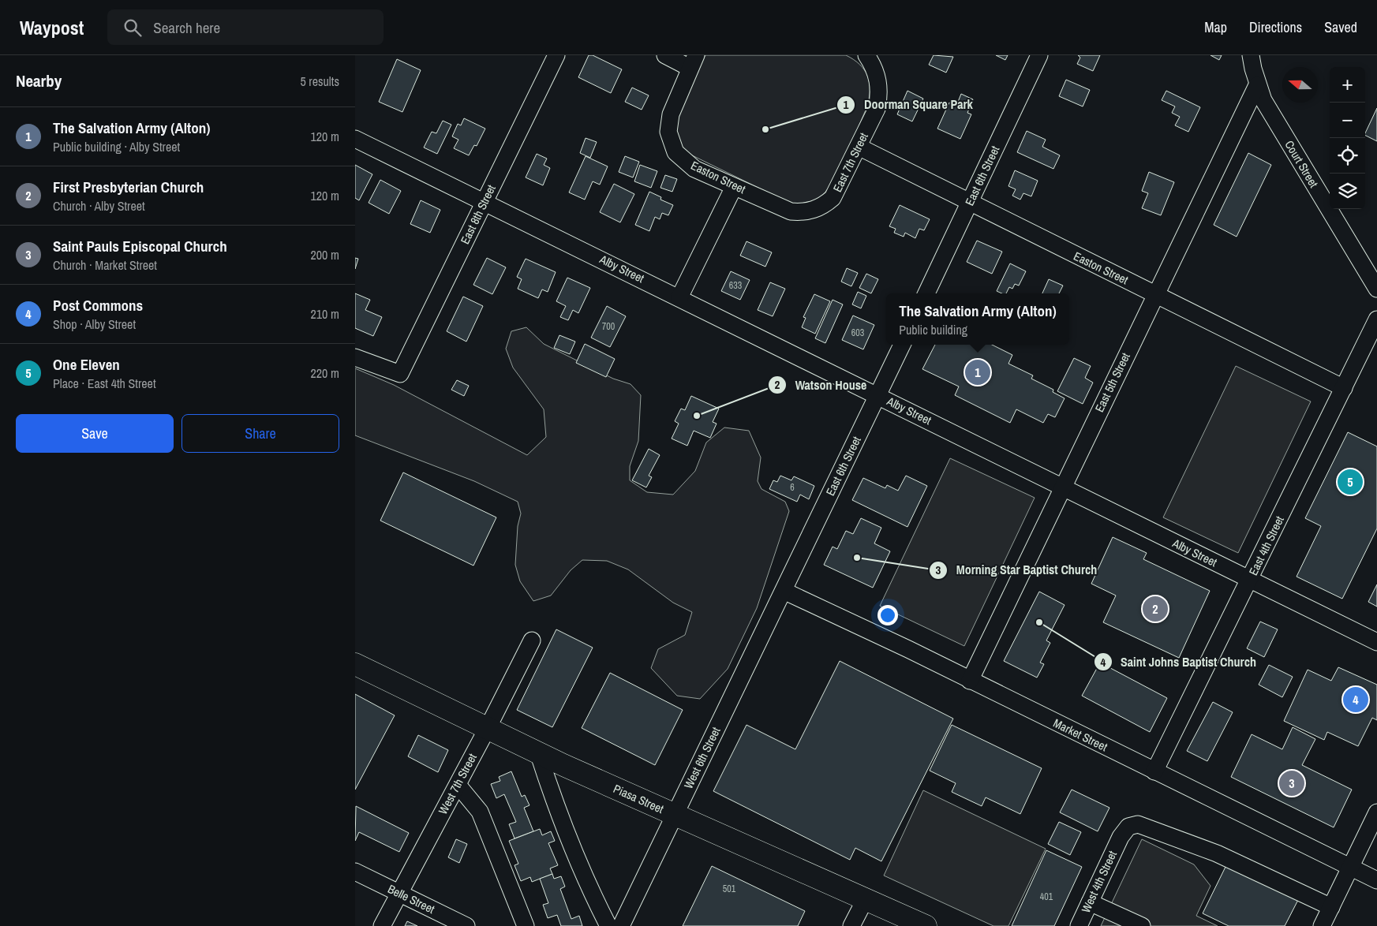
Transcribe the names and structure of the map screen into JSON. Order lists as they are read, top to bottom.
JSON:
{
  "streets": {
    "highway": ["Piasa Street"],
    "street": [
      "East 7th Street",
      "Court Street",
      "East 6th Street",
      "Easton Street",
      "East 8th Street",
      "Alby Street",
      "East 5th Street",
      "East 4th Street",
      "Market Street",
      "West 6th Street",
      "West 7th Street",
      "West 4th Street",
      "Belle Street"
    ]
  },
  "crossings": [
    ["East 7th Street", "Easton Street"],
    ["Court Street", "East 5th Street"],
    ["East 6th Street", "Easton Street"],
    ["East 6th Street", "Alby Street"],
    ["East 6th Street", "Market Street"],
    ["East 6th Street", "West 6th Street"],
    ["Easton Street", "East 5th Street"],
    ["Easton Street", "East 4th Street"],
    ["East 8th Street", "Alby Street"],
    ["Alby Street", "East 5th Street"],
    ["Alby Street", "East 4th Street"],
    ["East 5th Street", "Market Street"],
    ["East 4th Street", "Market Street"],
    ["Market Street", "West 6th Street"],
    ["West 6th Street", "Piasa Street"],
    ["West 7th Street", "Piasa Street"],
    ["West 7th Street", "Belle Street"]
  ],
  "places": [
    "Doorman Square Park",
    "Watson House",
    "Morning Star Baptist Church",
    "Saint Johns Baptist Church"
  ],
  "house_numbers": [
    "633",
    "700",
    "603",
    "6",
    "501",
    "401"
  ],
  "north": "left",
  "page": {
    "header": "Waypost",
    "search": "Search here",
    "nav": ["Map", "Directions", "Saved"],
    "heading": ["Nearby", "5 results"],
    "map_buttons": ["+", "−"],
    "list": [
      {
        "mark": "1",
        "name": "The Salvation Army (Alton)",
        "note": "Public building · Alby Street",
        "value": "120 m"
      },
      {
        "mark": "2",
        "name": "First Presbyterian Church",
        "note": "Church · Alby Street",
        "value": "120 m"
      },
      {
        "mark": "3",
        "name": "Saint Pauls Episcopal Church",
        "note": "Church · Market Street",
        "value": "200 m"
      },
      {
        "mark": "4",
        "name": "Post Commons",
        "note": "Shop · Alby Street",
        "value": "210 m"
      },
      {
        "mark": "5",
        "name": "One Eleven",
        "note": "Place · East 4th Street",
        "value": "220 m"
      }
    ],
    "popup": ["The Salvation Army (Alton)", "Public building"],
    "pins": [
      "1",
      "5",
      "2",
      "4",
      "3"
    ],
    "buttons": ["Save", "Share"]
  }
}
